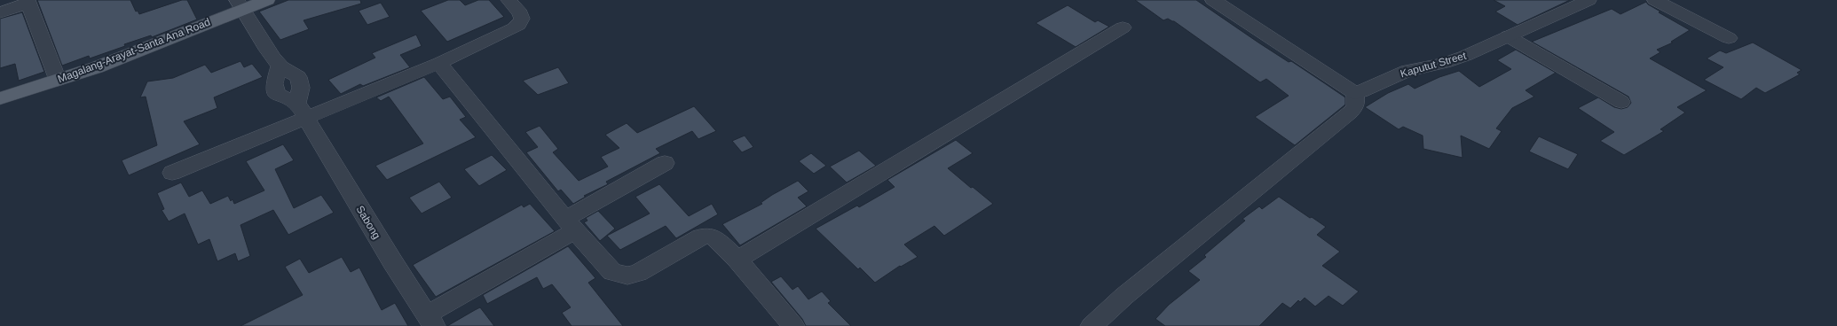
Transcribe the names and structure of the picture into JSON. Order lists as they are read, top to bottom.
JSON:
{
  "streets": {
    "main road": ["Magalang-Arayat-Santa Ana Road"],
    "street": ["Kaputut Street", "Sabong"]
  }
}
